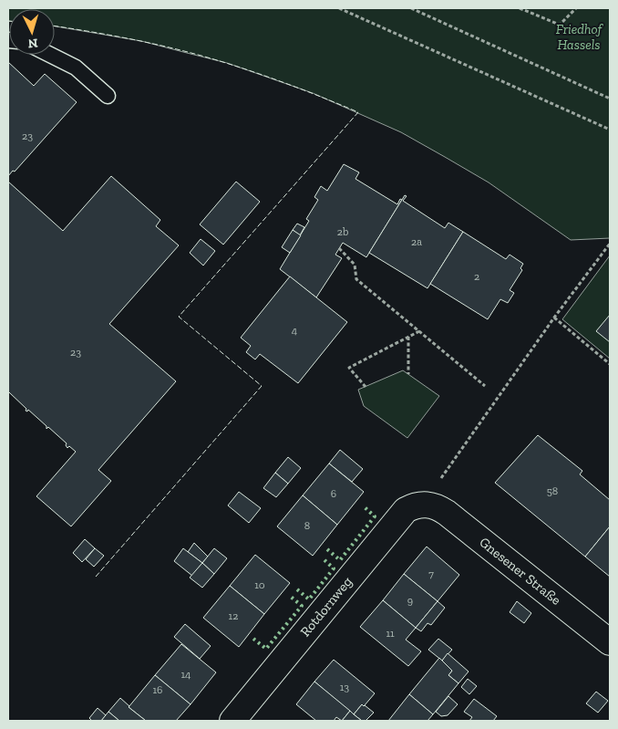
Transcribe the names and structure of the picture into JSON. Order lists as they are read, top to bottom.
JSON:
{
  "streets": {
    "street": ["Gnesener Straße", "Rotdornweg"]
  },
  "crossings": [
    ["Gnesener Straße", "Rotdornweg"]
  ],
  "parks": ["Friedhof Hassels"],
  "house_numbers": [
    "23",
    "2b",
    "2a",
    "2",
    "4",
    "23",
    "58",
    "6",
    "8",
    "7",
    "10",
    "9",
    "12",
    "11",
    "14",
    "13",
    "16"
  ],
  "north": "bottom"
}
